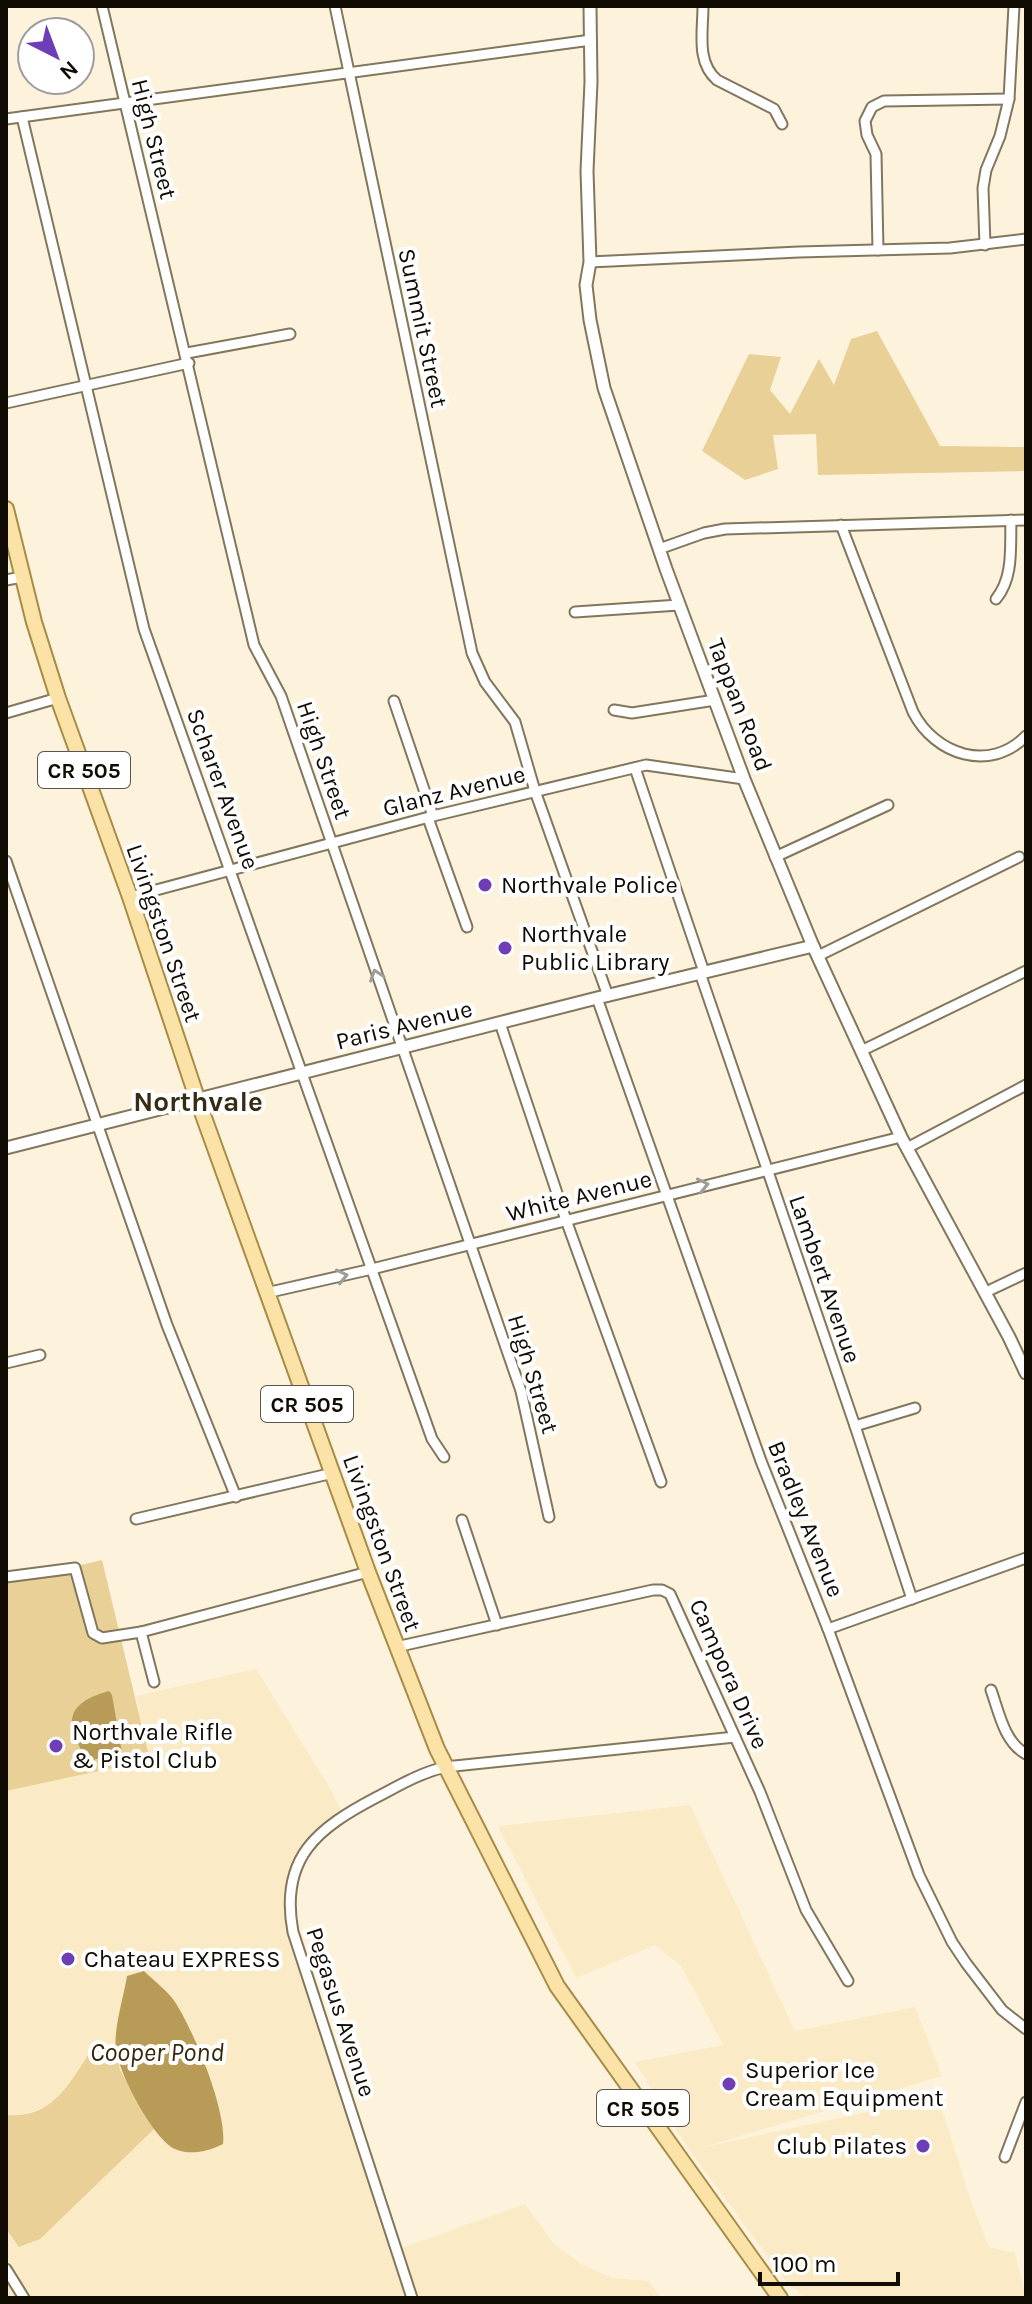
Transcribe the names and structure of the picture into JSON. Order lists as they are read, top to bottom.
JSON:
{
  "streets": {
    "main road": ["CR 505", "Livingston Street"],
    "street": [
      "High Street",
      "Summit Street",
      "Tappan Road",
      "Scharer Avenue",
      "Glanz Avenue",
      "Paris Avenue",
      "White Avenue",
      "Lambert Avenue",
      "Bradley Avenue",
      "Campora Drive",
      "Pegasus Avenue"
    ]
  },
  "crossings": [
    ["High Street", "Glanz Avenue"],
    ["High Street", "Paris Avenue"],
    ["High Street", "White Avenue"],
    ["Summit Street", "Bradley Avenue"],
    ["Tappan Road", "Glanz Avenue"],
    ["Tappan Road", "Paris Avenue"],
    ["Tappan Road", "White Avenue"],
    ["Scharer Avenue", "Glanz Avenue"],
    ["Scharer Avenue", "Paris Avenue"],
    ["Scharer Avenue", "White Avenue"],
    ["Glanz Avenue", "Livingston Street"],
    ["Glanz Avenue", "Lambert Avenue"],
    ["Glanz Avenue", "Bradley Avenue"],
    ["Livingston Street", "Paris Avenue"],
    ["Livingston Street", "White Avenue"],
    ["Livingston Street", "Campora Drive"],
    ["Livingston Street", "Pegasus Avenue"],
    ["Paris Avenue", "Lambert Avenue"],
    ["Paris Avenue", "Bradley Avenue"],
    ["White Avenue", "Lambert Avenue"],
    ["White Avenue", "Bradley Avenue"],
    ["Campora Drive", "Pegasus Avenue"]
  ],
  "districts": ["Northvale"],
  "water": ["Cooper Pond"],
  "places": [
    "Northvale Police",
    "Northvale Public Library",
    "Northvale Rifle & Pistol Club",
    "Chateau EXPRESS",
    "Superior Ice Cream Equipment",
    "Club Pilates"
  ],
  "scale_bar": "100 m",
  "north": "bottom right"
}
